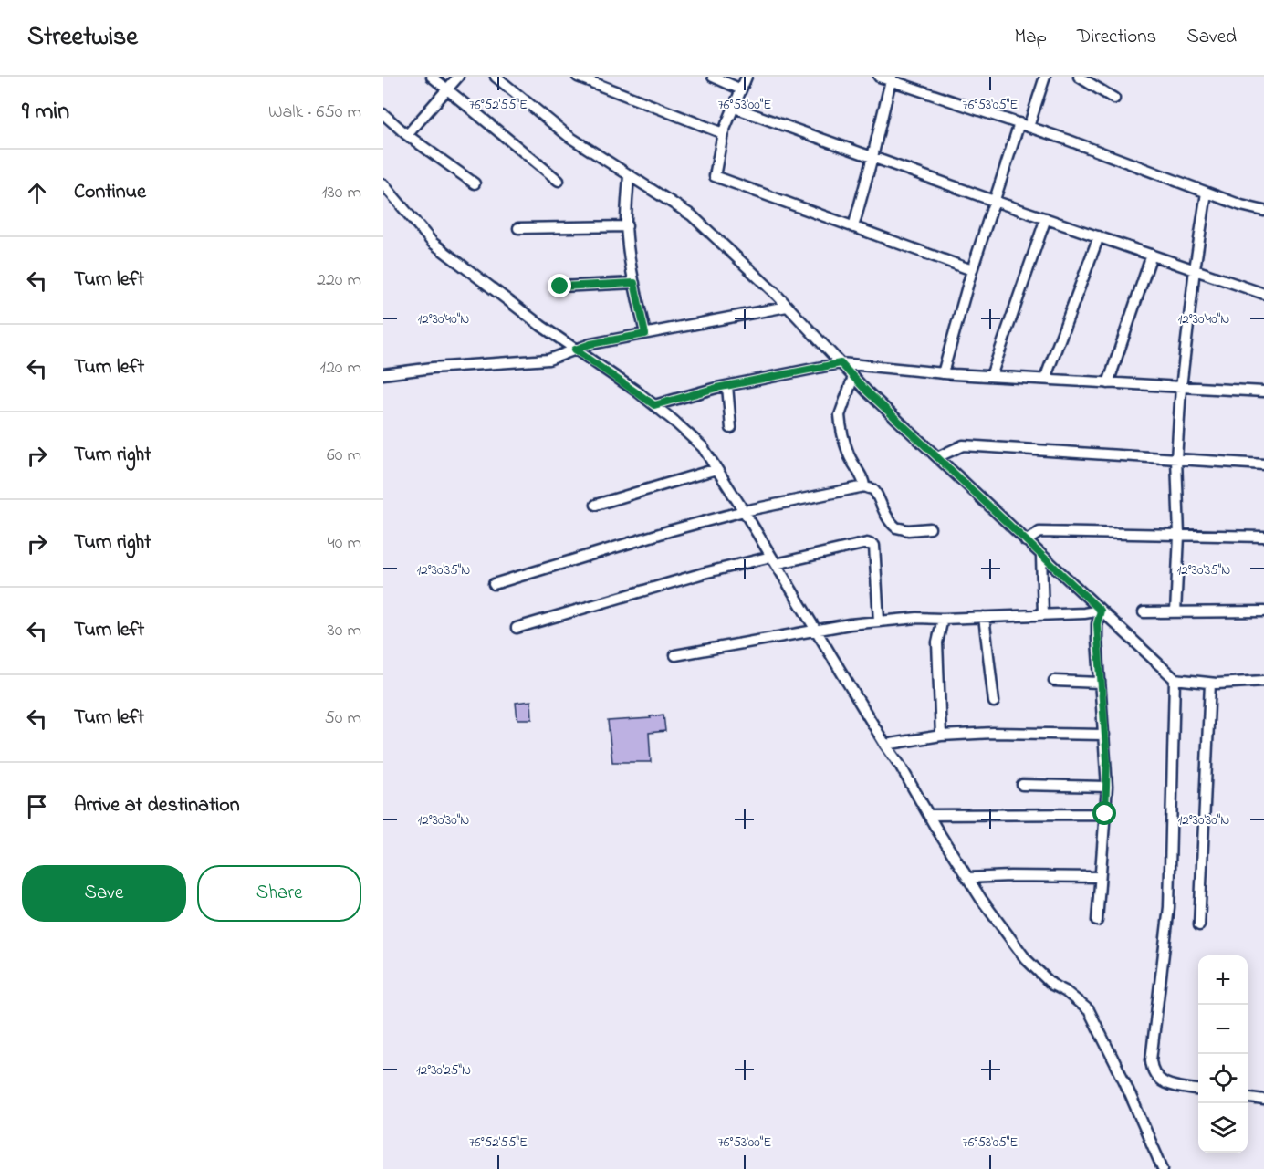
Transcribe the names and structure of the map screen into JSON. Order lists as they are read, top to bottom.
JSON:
{
  "page": {
    "header": "Streetwise",
    "nav": ["Map", "Directions", "Saved"],
    "heading": ["9 min", "Walk · 650 m"],
    "list": [
      ["Continue", "130 m"],
      ["Turn left", "220 m"],
      ["Turn left", "120 m"],
      ["Turn right", "60 m"],
      ["Turn right", "40 m"],
      ["Turn left", "30 m"],
      ["Turn left", "50 m"],
      "Arrive at destination"
    ],
    "buttons": ["Save", "Share"],
    "map_buttons": ["+", "−"]
  },
  "coordinates": [
    "76°52'55\"E",
    "76°53'00\"E",
    "76°53'05\"E",
    "12°30'40\"N",
    "12°30'35\"N",
    "12°30'30\"N",
    "12°30'25\"N"
  ]
}
